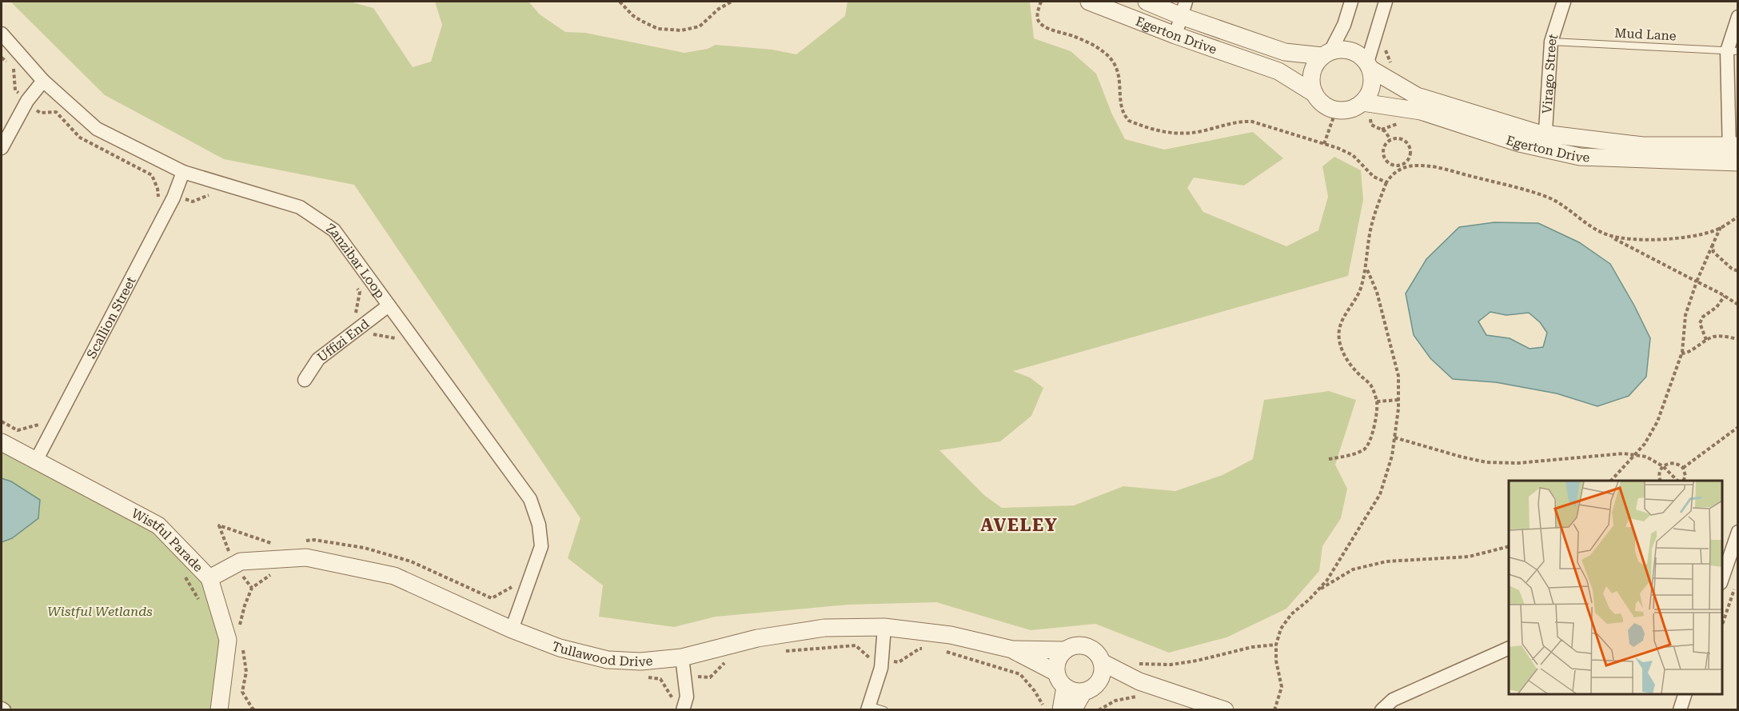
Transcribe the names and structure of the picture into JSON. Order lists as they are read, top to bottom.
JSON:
{
  "streets": {
    "street": [
      "Egerton Drive",
      "Virago Street",
      "Zanzibar Loop",
      "Scallion Street",
      "Uffizi End",
      "Wistful Parade",
      "Tullawood Drive"
    ],
    "lane": ["Mud Lane"]
  },
  "crossings": [
    ["Egerton Drive", "Virago Street"],
    ["Mud Lane", "Virago Street"],
    ["Zanzibar Loop", "Scallion Street"],
    ["Zanzibar Loop", "Uffizi End"],
    ["Zanzibar Loop", "Tullawood Drive"],
    ["Scallion Street", "Wistful Parade"],
    ["Wistful Parade", "Tullawood Drive"]
  ],
  "districts": ["AVELEY"],
  "parks": ["Wistful Wetlands"]
}
